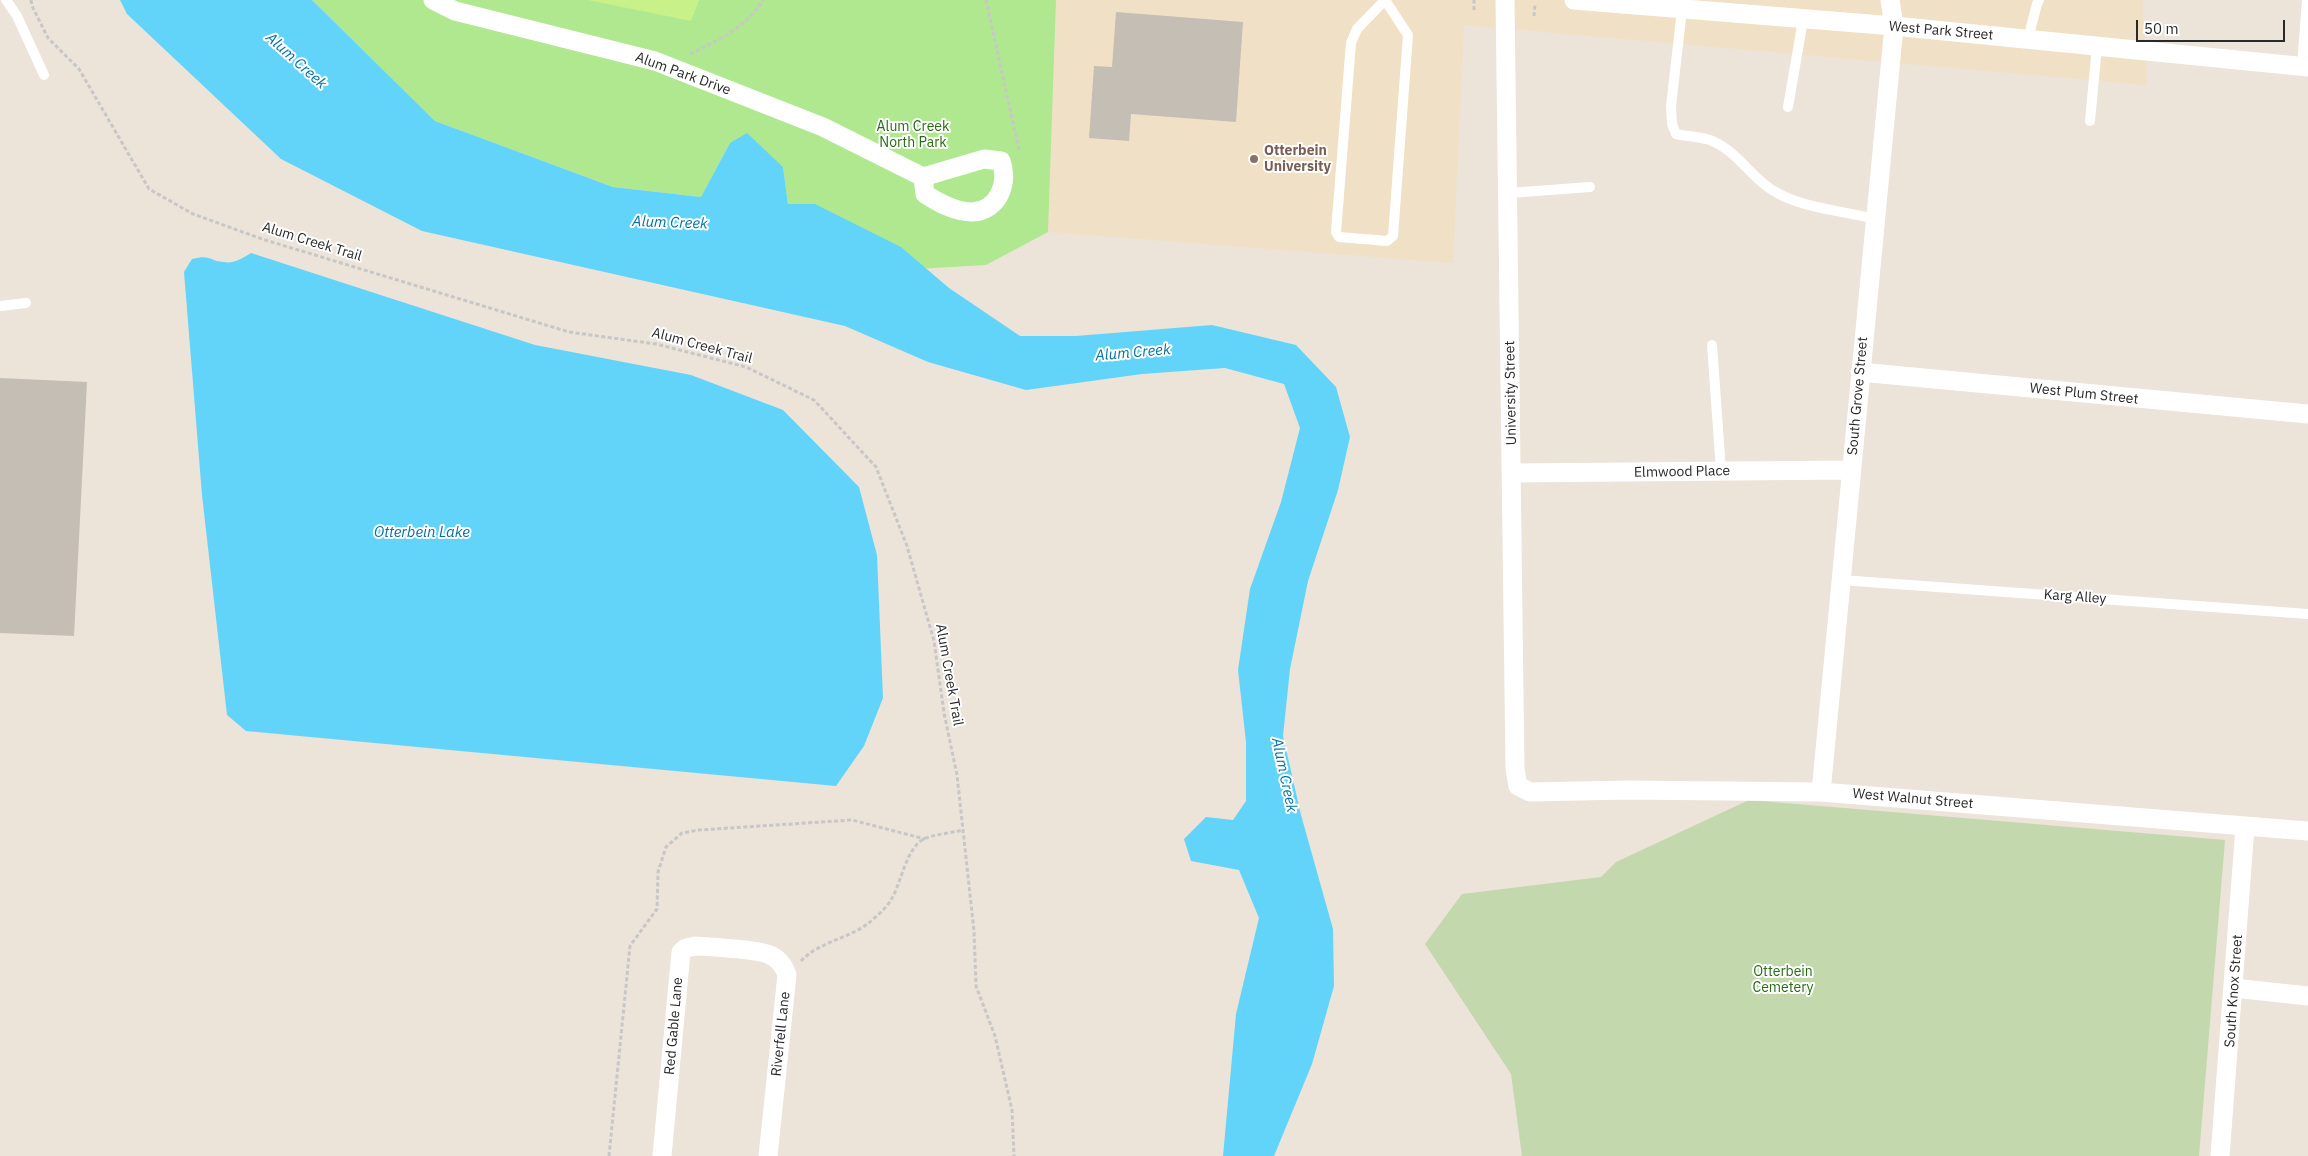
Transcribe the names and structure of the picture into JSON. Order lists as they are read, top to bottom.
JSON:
{
  "streets": {
    "street": [
      "West Park Street",
      "Alum Park Drive",
      "University Street",
      "West Plum Street",
      "South Grove Street",
      "Elmwood Place",
      "West Walnut Street",
      "South Knox Street",
      "Red Gable Lane",
      "Riverfell Lane"
    ],
    "lane": ["Karg Alley"],
    "path": ["Alum Creek Trail"]
  },
  "crossings": [
    ["West Park Street", "South Grove Street"],
    ["University Street", "Elmwood Place"],
    ["University Street", "West Walnut Street"],
    ["West Plum Street", "South Grove Street"],
    ["South Grove Street", "Elmwood Place"],
    ["South Grove Street", "Karg Alley"],
    ["South Grove Street", "West Walnut Street"],
    ["West Walnut Street", "South Knox Street"],
    ["Red Gable Lane", "Riverfell Lane"]
  ],
  "water": ["Alum Creek", "Otterbein Lake"],
  "parks": ["Alum Creek North Park", "Otterbein Cemetery"],
  "places": ["Otterbein University"],
  "scale_bar": "50 m"
}
